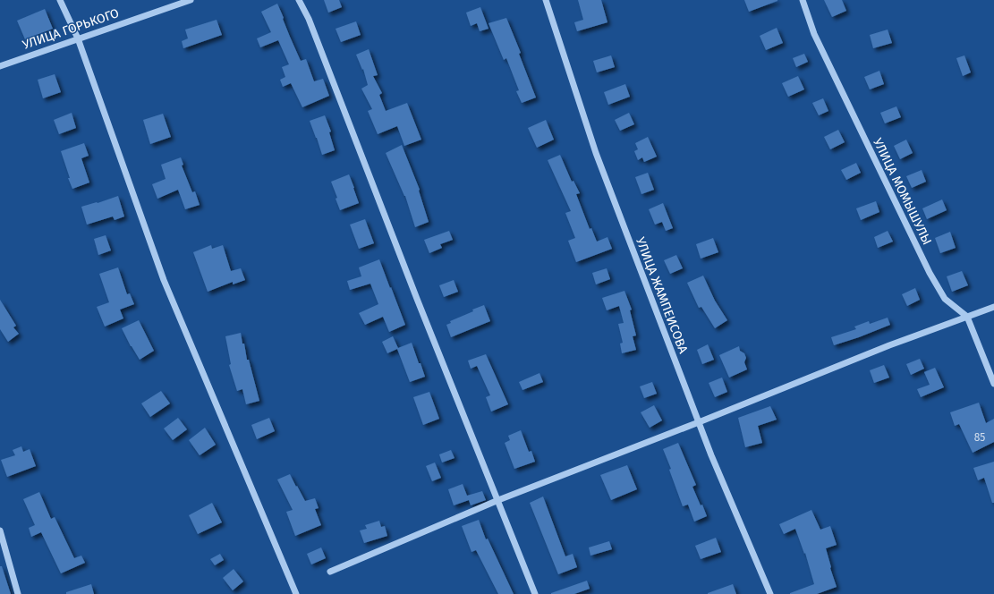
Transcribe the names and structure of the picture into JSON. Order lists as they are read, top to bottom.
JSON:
{
  "streets": {
    "street": ["УЛИЦА ГОРЬКОГО", "УЛИЦА МОМЫШУЛЫ", "УЛИЦА ЖАМПЕИСОВА"]
  },
  "house_numbers": ["85"]
}
